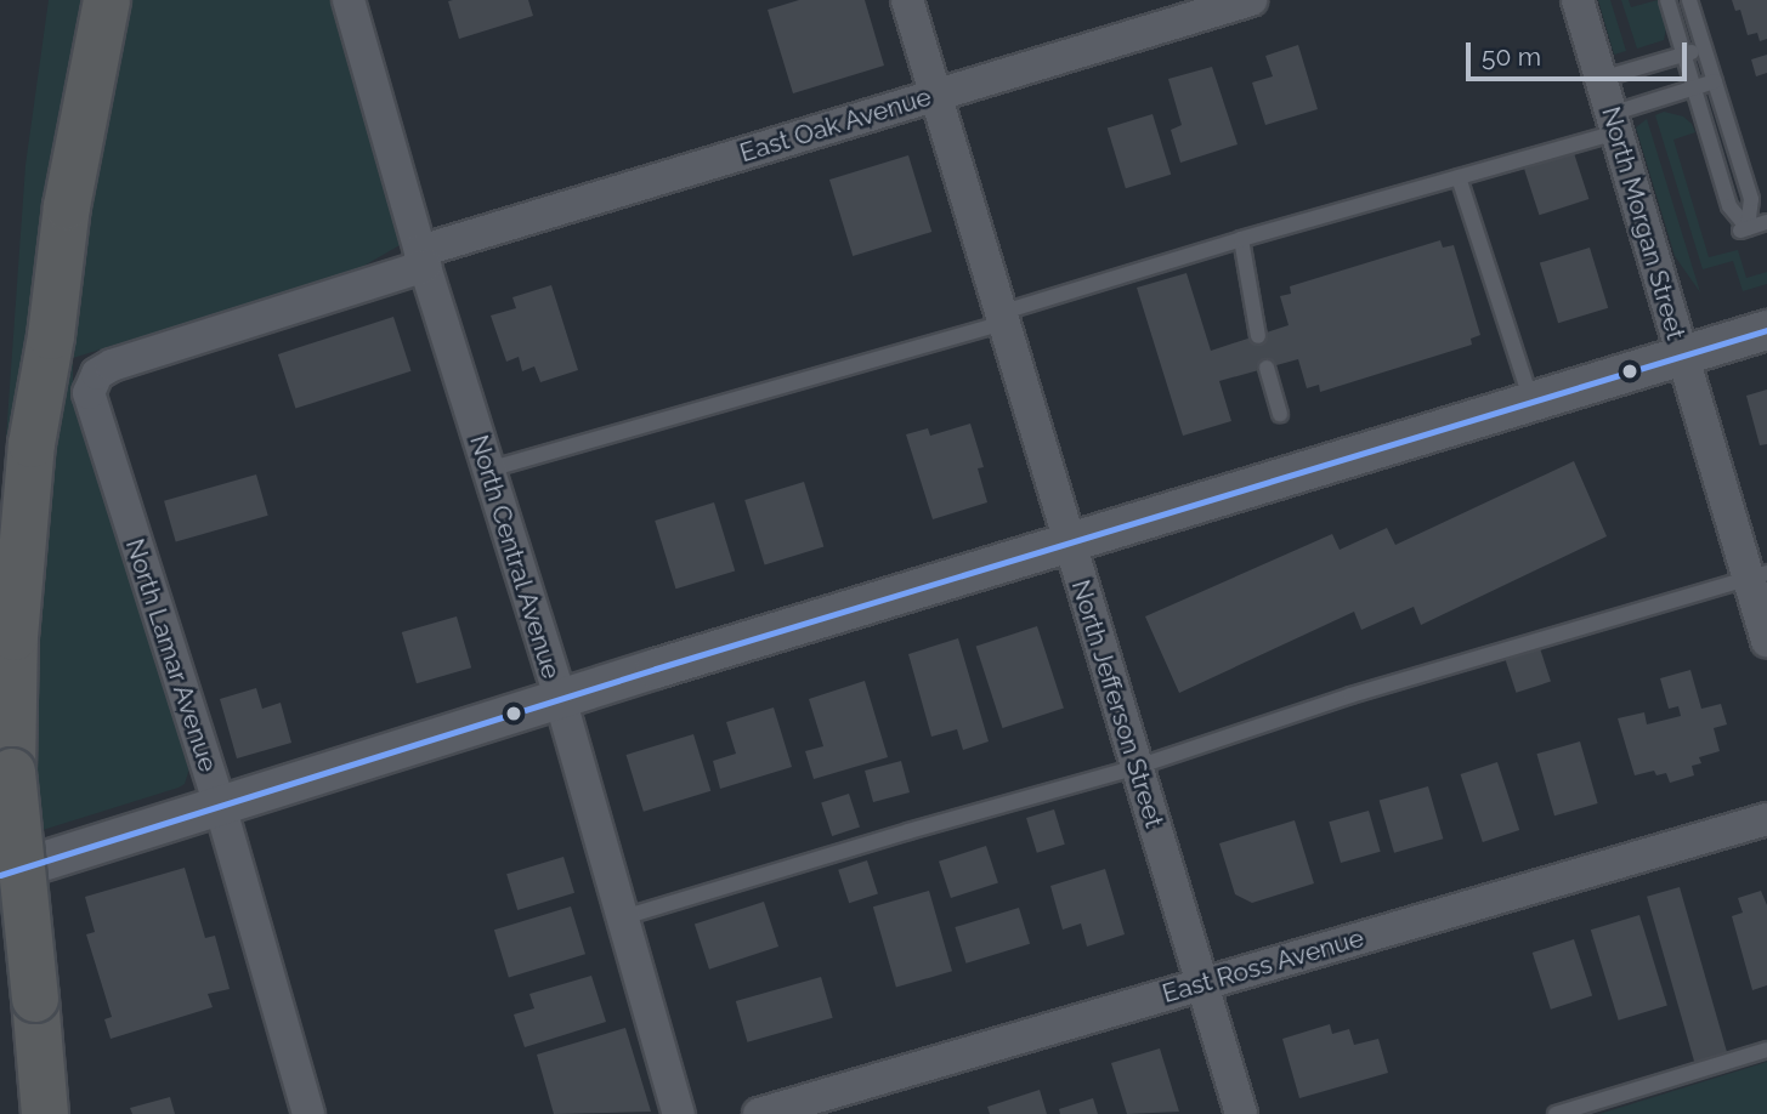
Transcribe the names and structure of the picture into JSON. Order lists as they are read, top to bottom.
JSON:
{
  "streets": {
    "street": [
      "East Oak Avenue",
      "North Morgan Street",
      "North Central Avenue",
      "North Lamar Avenue",
      "North Jefferson Street",
      "East Ross Avenue"
    ]
  },
  "crossings": [
    ["East Oak Avenue", "North Central Avenue"],
    ["East Oak Avenue", "North Lamar Avenue"],
    ["East Oak Avenue", "North Jefferson Street"],
    ["North Jefferson Street", "East Ross Avenue"]
  ],
  "scale_bar": "50 m"
}
